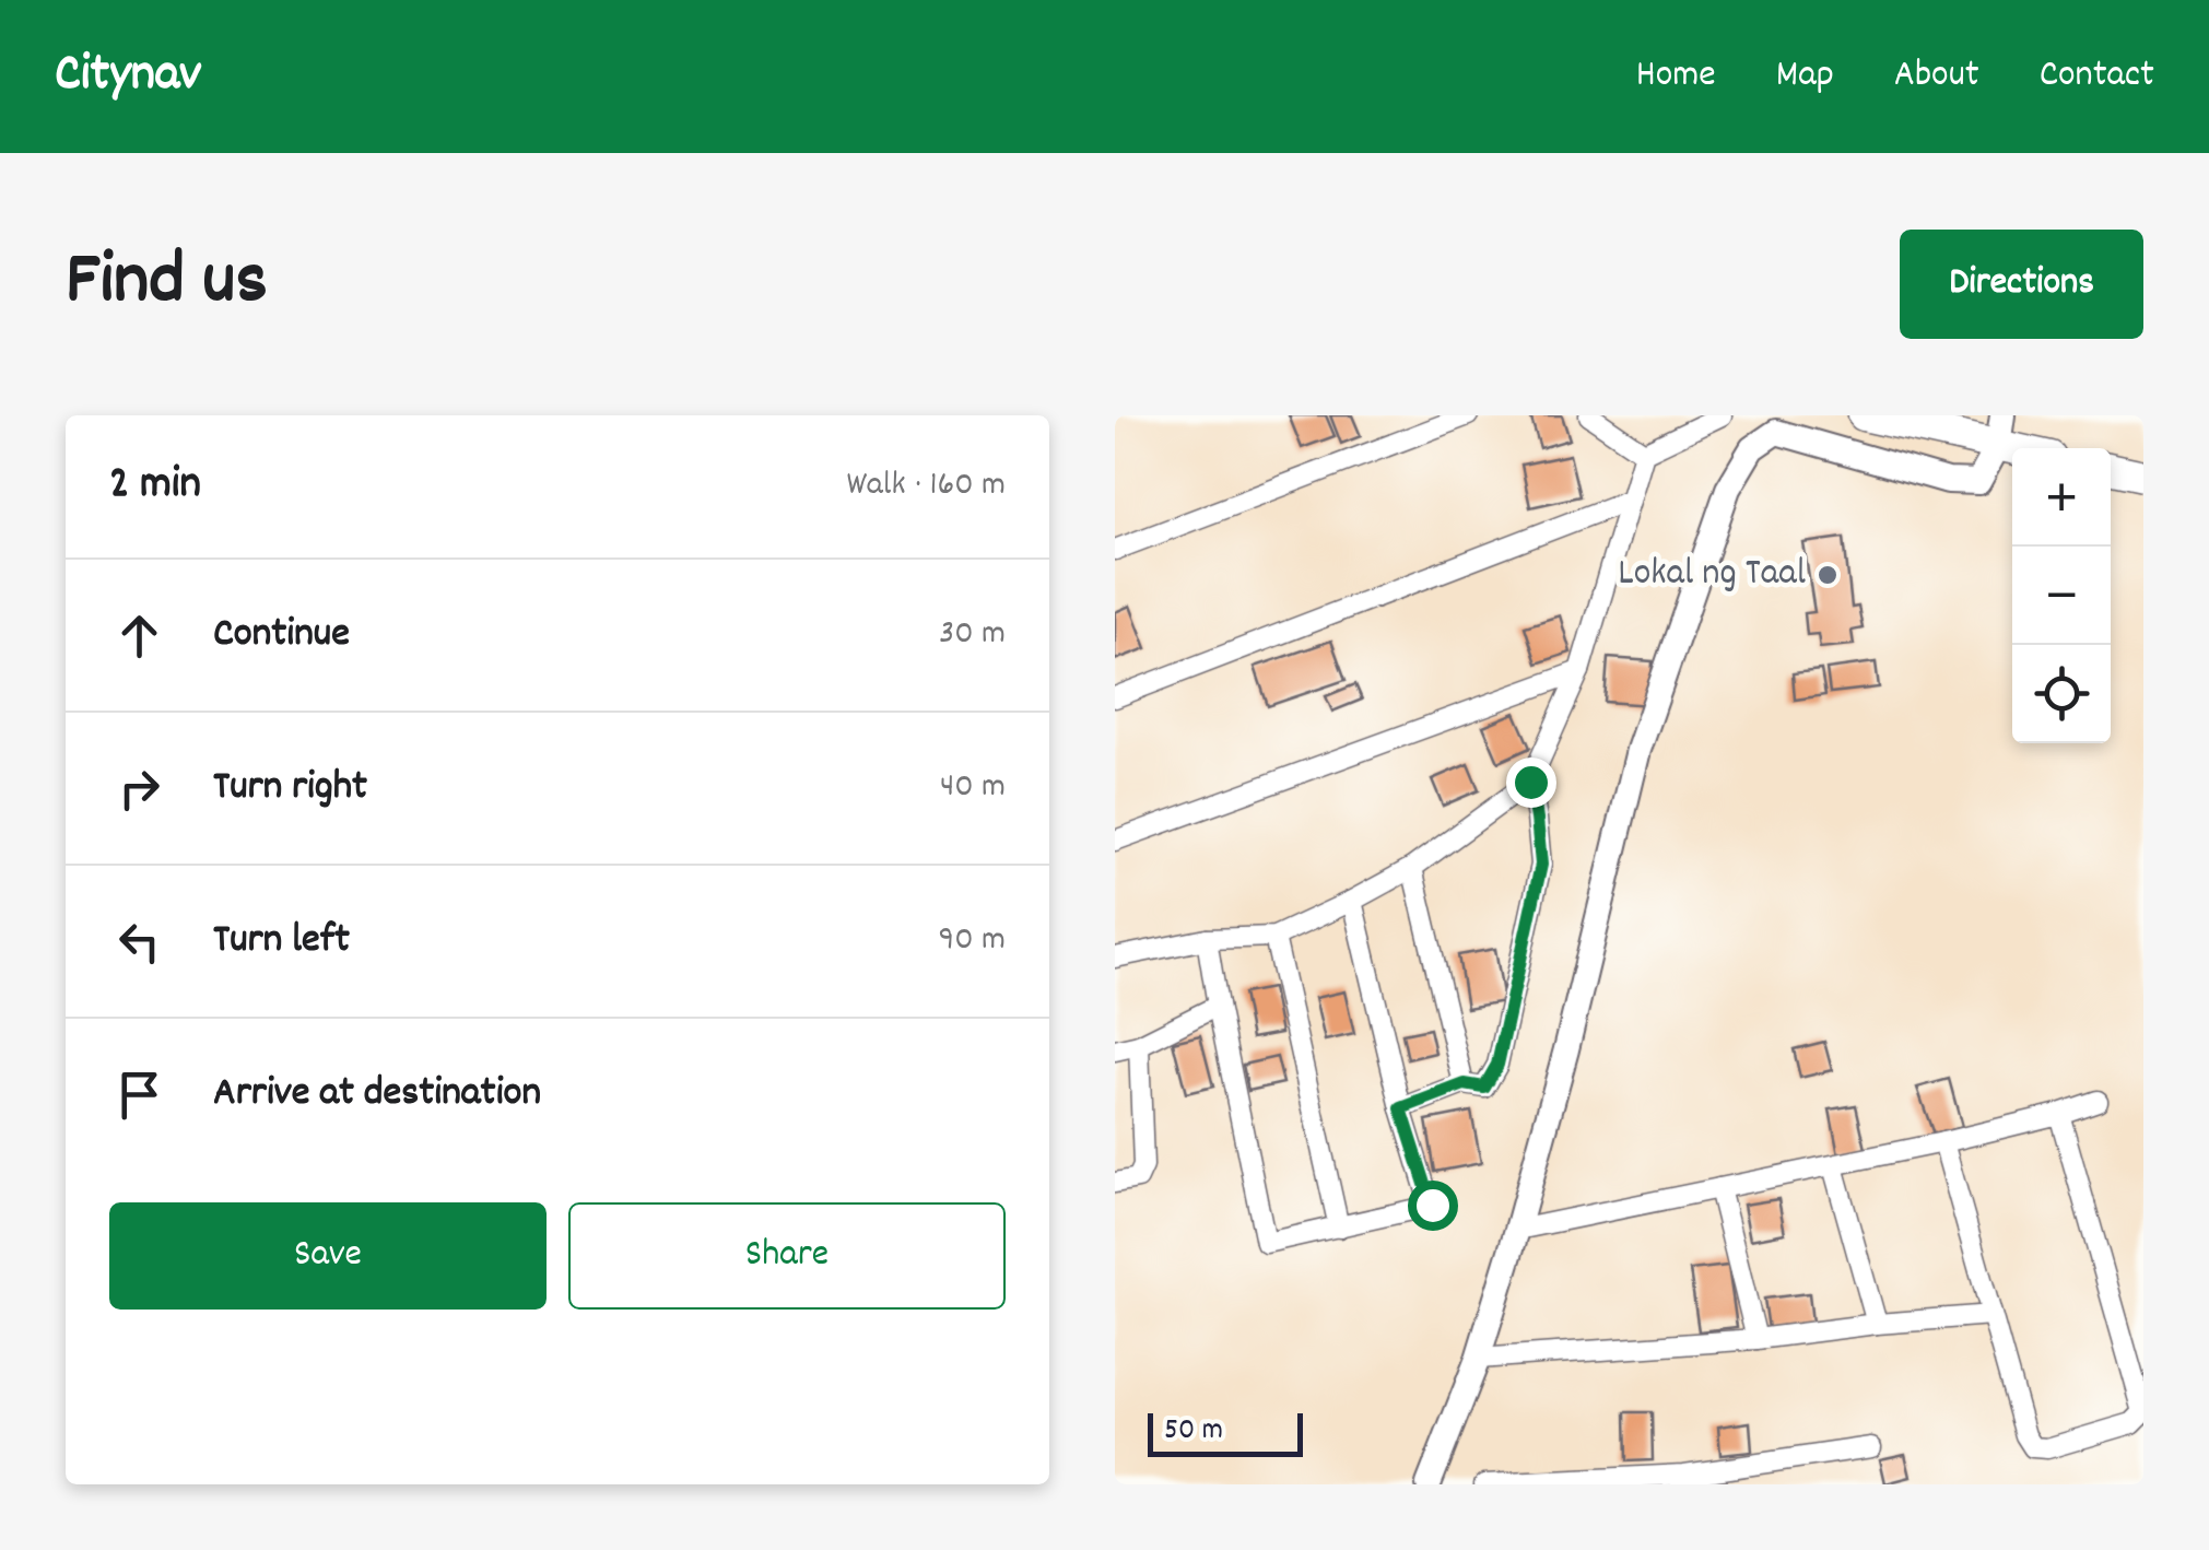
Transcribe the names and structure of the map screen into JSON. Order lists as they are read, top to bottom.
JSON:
{
  "places": ["Lokal ng Taal"],
  "scale_bar": "50 m",
  "page": {
    "header": "Citynav",
    "nav": [
      "Home",
      "Map",
      "About",
      "Contact"
    ],
    "title": "Find us",
    "buttons": [
      "Directions",
      ["Save", "Share"]
    ],
    "heading": ["2 min", "Walk · 160 m"],
    "map_buttons": ["+", "−"],
    "list": [
      ["Continue", "30 m"],
      ["Turn right", "40 m"],
      ["Turn left", "90 m"],
      "Arrive at destination"
    ],
    "scale": "50 m"
  }
}
